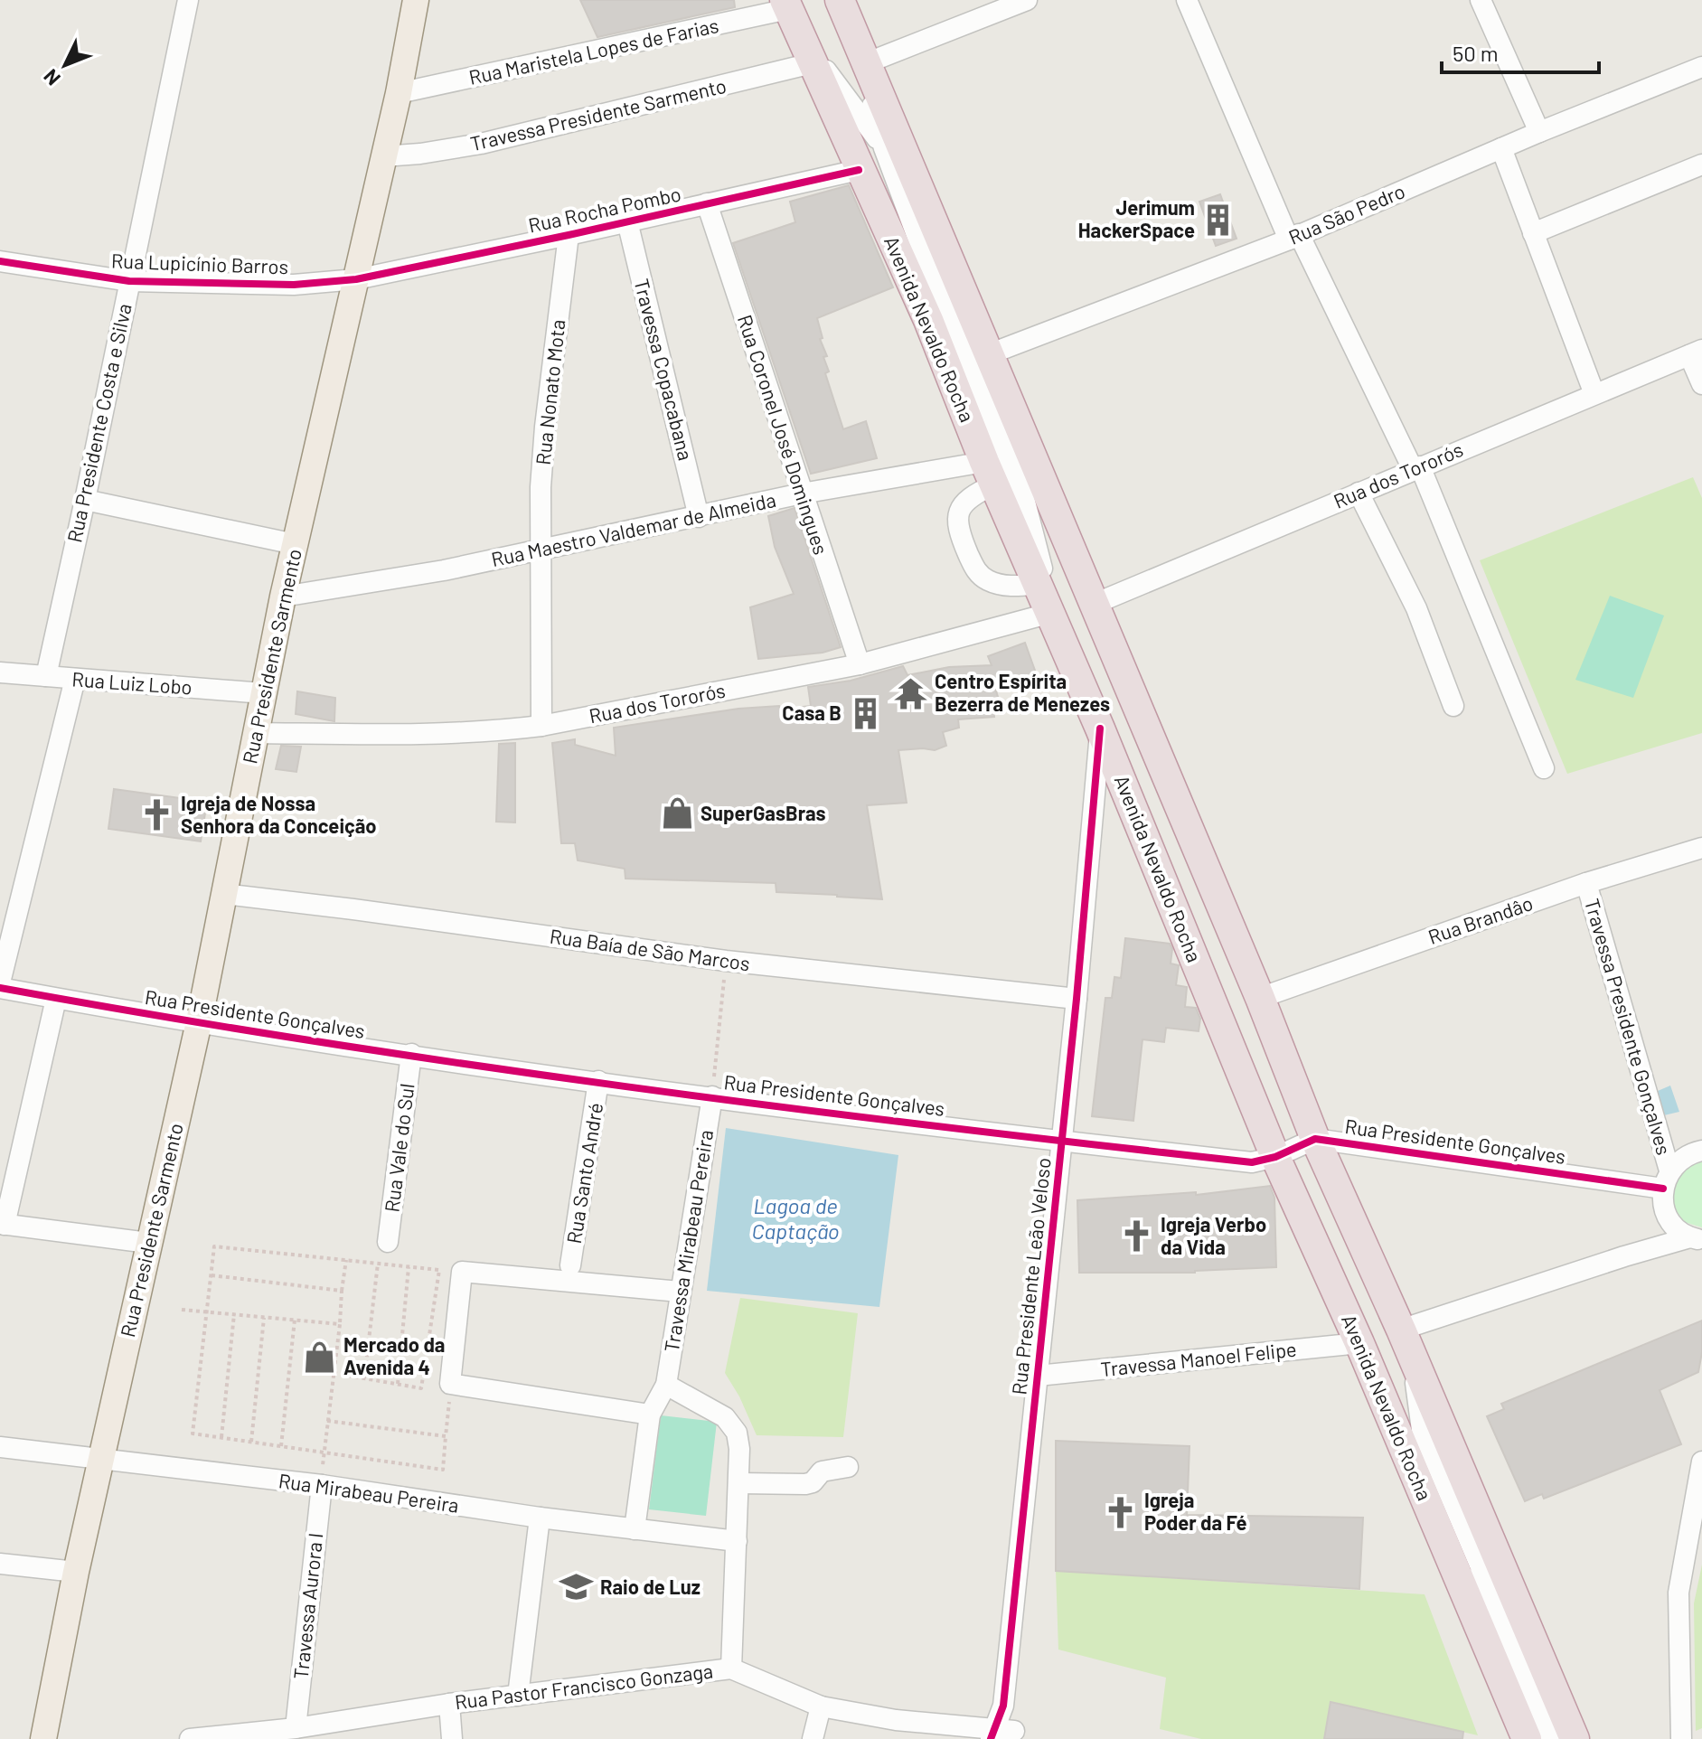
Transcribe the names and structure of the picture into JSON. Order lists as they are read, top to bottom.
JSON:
{
  "streets": {
    "highway": ["Avenida Nevaldo Rocha"],
    "main road": ["Rua Presidente Sarmento"],
    "street": [
      "Rua Maristela Lopes de Farias",
      "Travessa Presidente Sarmento",
      "Rua Rocha Pombo",
      "Rua São Pedro",
      "Rua Lupicínio Barros",
      "Travessa Copacabana",
      "Rua Nonato Mota",
      "Rua Presidente Costa e Silva",
      "Rua Coronel José Domingues",
      "Rua dos Tororós",
      "Rua Maestro Valdemar de Almeida",
      "Rua Luiz Lobo",
      "Rua Brandâo",
      "Rua Baía de São Marcos",
      "Rua Presidente Gonçalves",
      "Travessa Presidente Gonçalves",
      "Rua Vale do Sul",
      "Rua Santo André",
      "Travessa Mirabeau Pereira",
      "Rua Presidente Leão Veloso",
      "Travessa Manoel Felipe",
      "Rua Mirabeau Pereira",
      "Travessa Aurora I",
      "Rua Pastor Francisco Gonzaga"
    ]
  },
  "crossings": [
    ["Rua Maristela Lopes de Farias", "Avenida Nevaldo Rocha"],
    ["Rua Maristela Lopes de Farias", "Rua Presidente Sarmento"],
    ["Travessa Presidente Sarmento", "Avenida Nevaldo Rocha"],
    ["Travessa Presidente Sarmento", "Rua Presidente Sarmento"],
    ["Rua Rocha Pombo", "Rua Lupicínio Barros"],
    ["Rua Rocha Pombo", "Avenida Nevaldo Rocha"],
    ["Rua Rocha Pombo", "Travessa Copacabana"],
    ["Rua Rocha Pombo", "Rua Nonato Mota"],
    ["Rua Rocha Pombo", "Rua Coronel José Domingues"],
    ["Rua Rocha Pombo", "Rua Presidente Sarmento"],
    ["Rua Lupicínio Barros", "Rua Presidente Costa e Silva"],
    ["Rua Lupicínio Barros", "Rua Presidente Sarmento"],
    ["Avenida Nevaldo Rocha", "Rua dos Tororós"],
    ["Avenida Nevaldo Rocha", "Rua Maestro Valdemar de Almeida"],
    ["Avenida Nevaldo Rocha", "Rua Presidente Gonçalves"],
    ["Avenida Nevaldo Rocha", "Rua Presidente Leão Veloso"],
    ["Avenida Nevaldo Rocha", "Travessa Manoel Felipe"],
    ["Travessa Copacabana", "Rua Maestro Valdemar de Almeida"],
    ["Rua Nonato Mota", "Rua dos Tororós"],
    ["Rua Nonato Mota", "Rua Maestro Valdemar de Almeida"],
    ["Rua Presidente Costa e Silva", "Rua Luiz Lobo"],
    ["Rua Coronel José Domingues", "Rua dos Tororós"],
    ["Rua Coronel José Domingues", "Rua Maestro Valdemar de Almeida"],
    ["Rua dos Tororós", "Rua Presidente Sarmento"],
    ["Rua Maestro Valdemar de Almeida", "Rua Presidente Sarmento"],
    ["Rua Presidente Sarmento", "Rua Luiz Lobo"],
    ["Rua Presidente Sarmento", "Rua Baía de São Marcos"],
    ["Rua Presidente Sarmento", "Rua Presidente Gonçalves"],
    ["Rua Presidente Sarmento", "Rua Mirabeau Pereira"],
    ["Rua Brandâo", "Travessa Presidente Gonçalves"],
    ["Rua Baía de São Marcos", "Rua Presidente Leão Veloso"],
    ["Rua Presidente Gonçalves", "Travessa Presidente Gonçalves"],
    ["Rua Presidente Gonçalves", "Rua Vale do Sul"],
    ["Rua Presidente Gonçalves", "Rua Santo André"],
    ["Rua Presidente Gonçalves", "Travessa Mirabeau Pereira"],
    ["Rua Presidente Gonçalves", "Rua Presidente Leão Veloso"],
    ["Travessa Mirabeau Pereira", "Rua Mirabeau Pereira"],
    ["Rua Presidente Leão Veloso", "Travessa Manoel Felipe"],
    ["Rua Presidente Leão Veloso", "Rua Pastor Francisco Gonzaga"],
    ["Rua Mirabeau Pereira", "Travessa Aurora I"],
    ["Travessa Aurora I", "Rua Pastor Francisco Gonzaga"]
  ],
  "water": ["Lagoa de Captação"],
  "places": {
    "building": ["Jerimum HackerSpace", "Casa B"],
    "temple": ["Centro Espírita Bezerra de Menezes"],
    "shop": ["SuperGasBras", "Mercado da Avenida 4"],
    "church": ["Igreja de Nossa Senhora da Conceição", "Igreja Verbo da Vida", "Igreja Poder da Fé"],
    "school or university": ["Raio de Luz"]
  },
  "scale_bar": "50 m",
  "north": "bottom left"
}
